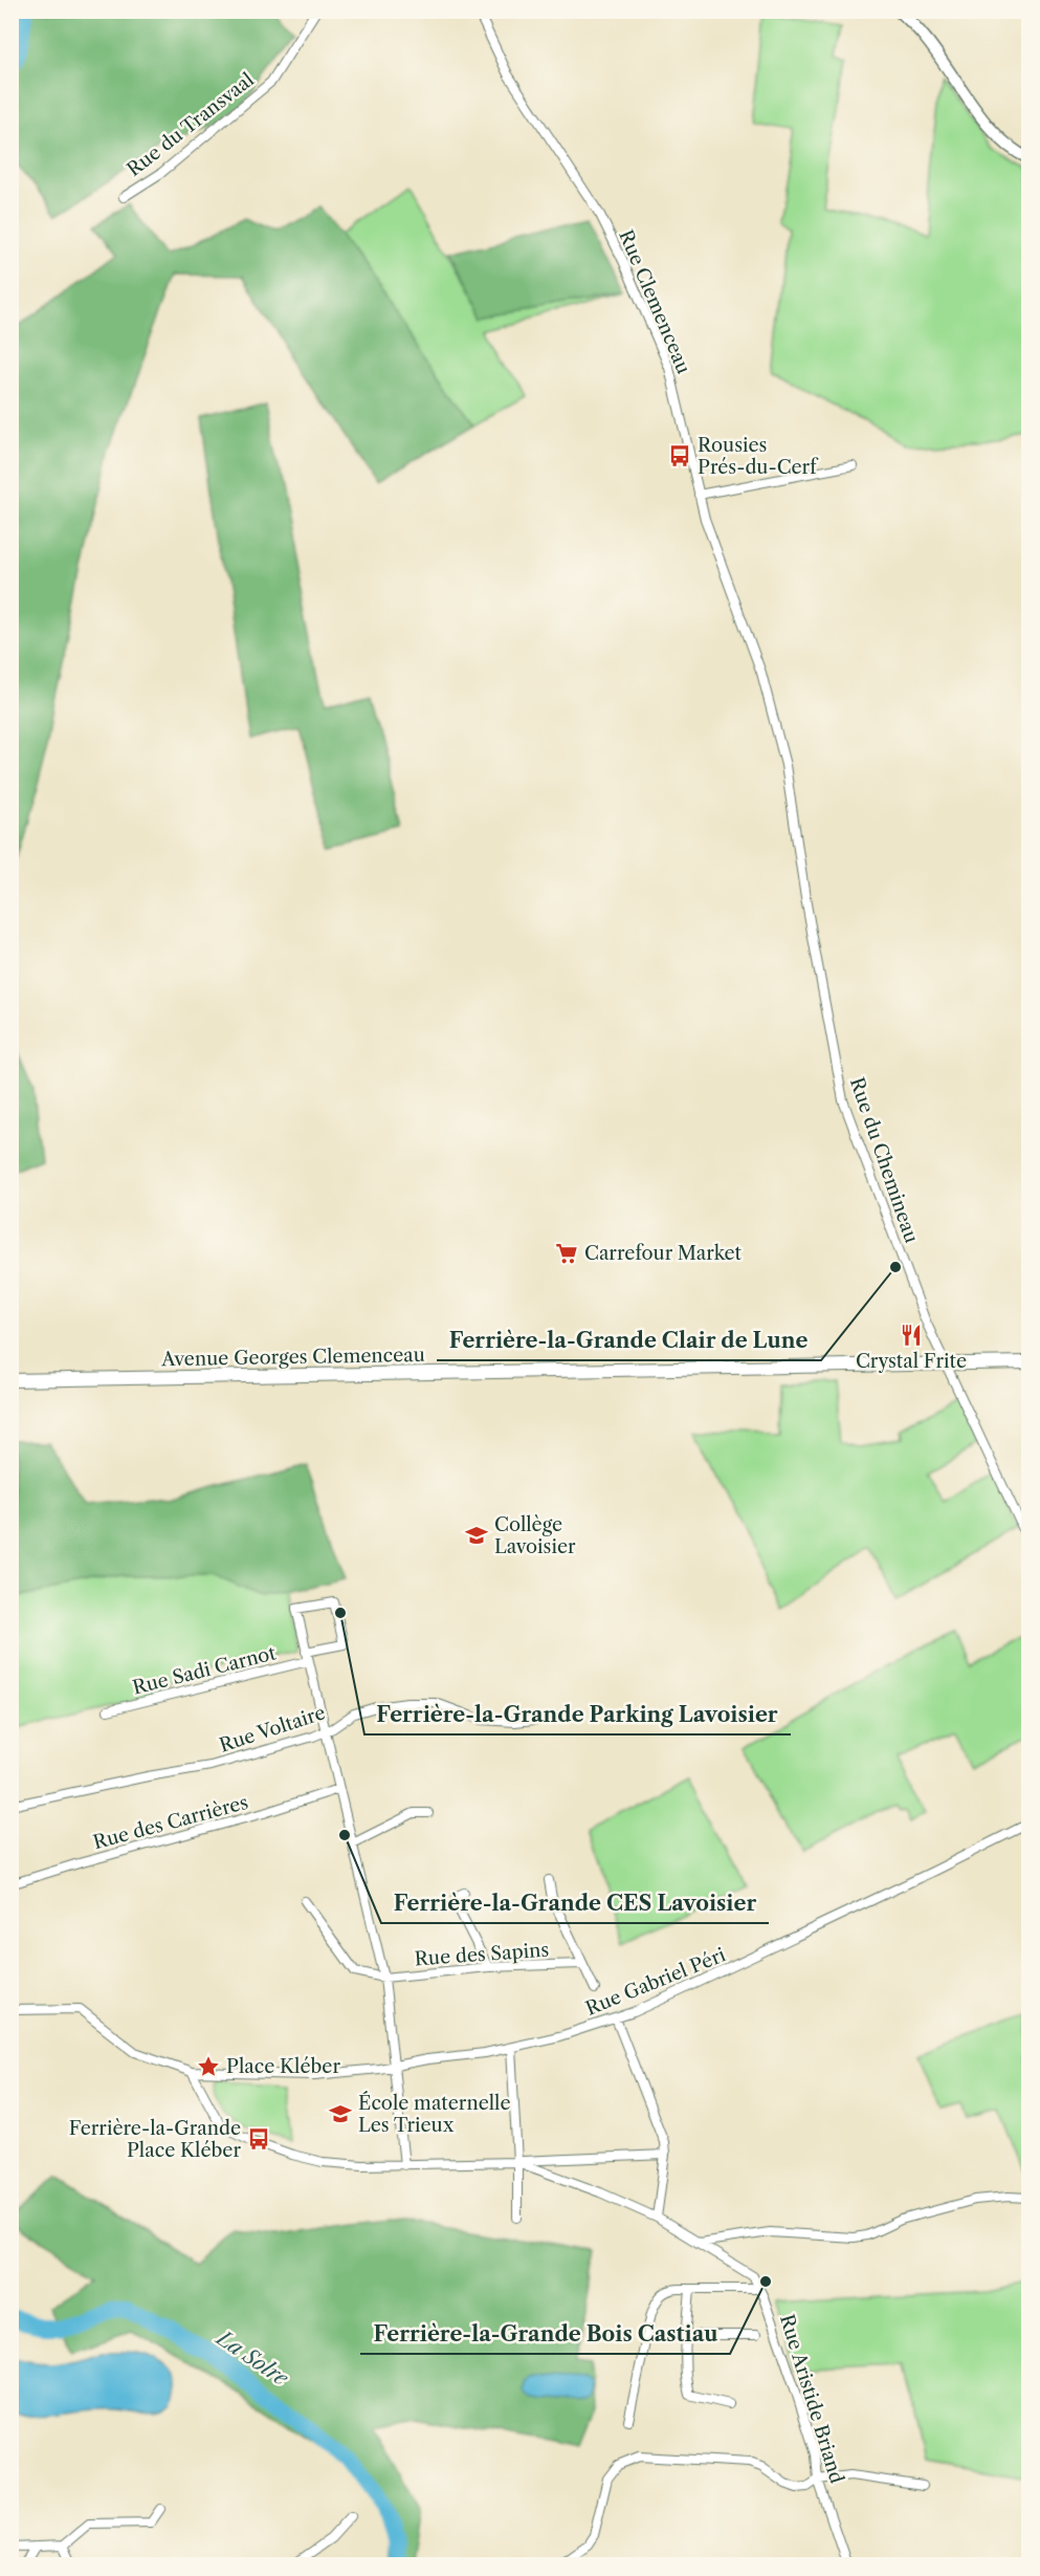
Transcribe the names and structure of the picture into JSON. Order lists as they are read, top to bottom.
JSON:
{
  "streets": {
    "main road": ["Avenue Georges Clemenceau"],
    "street": [
      "Rue du Transvaal",
      "Rue Clemenceau",
      "Rue du Chemineau",
      "Rue Sadi Carnot",
      "Rue Voltaire",
      "Rue des Carrières",
      "Rue des Sapins",
      "Rue Gabriel Péri",
      "Rue Aristide Briand"
    ]
  },
  "crossings": [
    ["Rue Clemenceau", "Rue du Chemineau"],
    ["Rue du Chemineau", "Avenue Georges Clemenceau"],
    ["Rue Gabriel Péri", "Rue Aristide Briand"]
  ],
  "water": ["La Solre"],
  "places": {
    "bus stop": ["Rousies Prés-du-Cerf", "Ferrière-la-Grande Place Kléber"],
    "supermarket": ["Carrefour Market"],
    "other": [
      "Ferrière-la-Grande Clair de Lune",
      "Ferrière-la-Grande Parking Lavoisier",
      "Ferrière-la-Grande CES Lavoisier",
      "Ferrière-la-Grande Bois Castiau"
    ],
    "restaurant": ["Crystal Frite"],
    "school or university": ["Collège Lavoisier", "École maternelle Les Trieux"],
    "place": ["Place Kléber"]
  }
}
